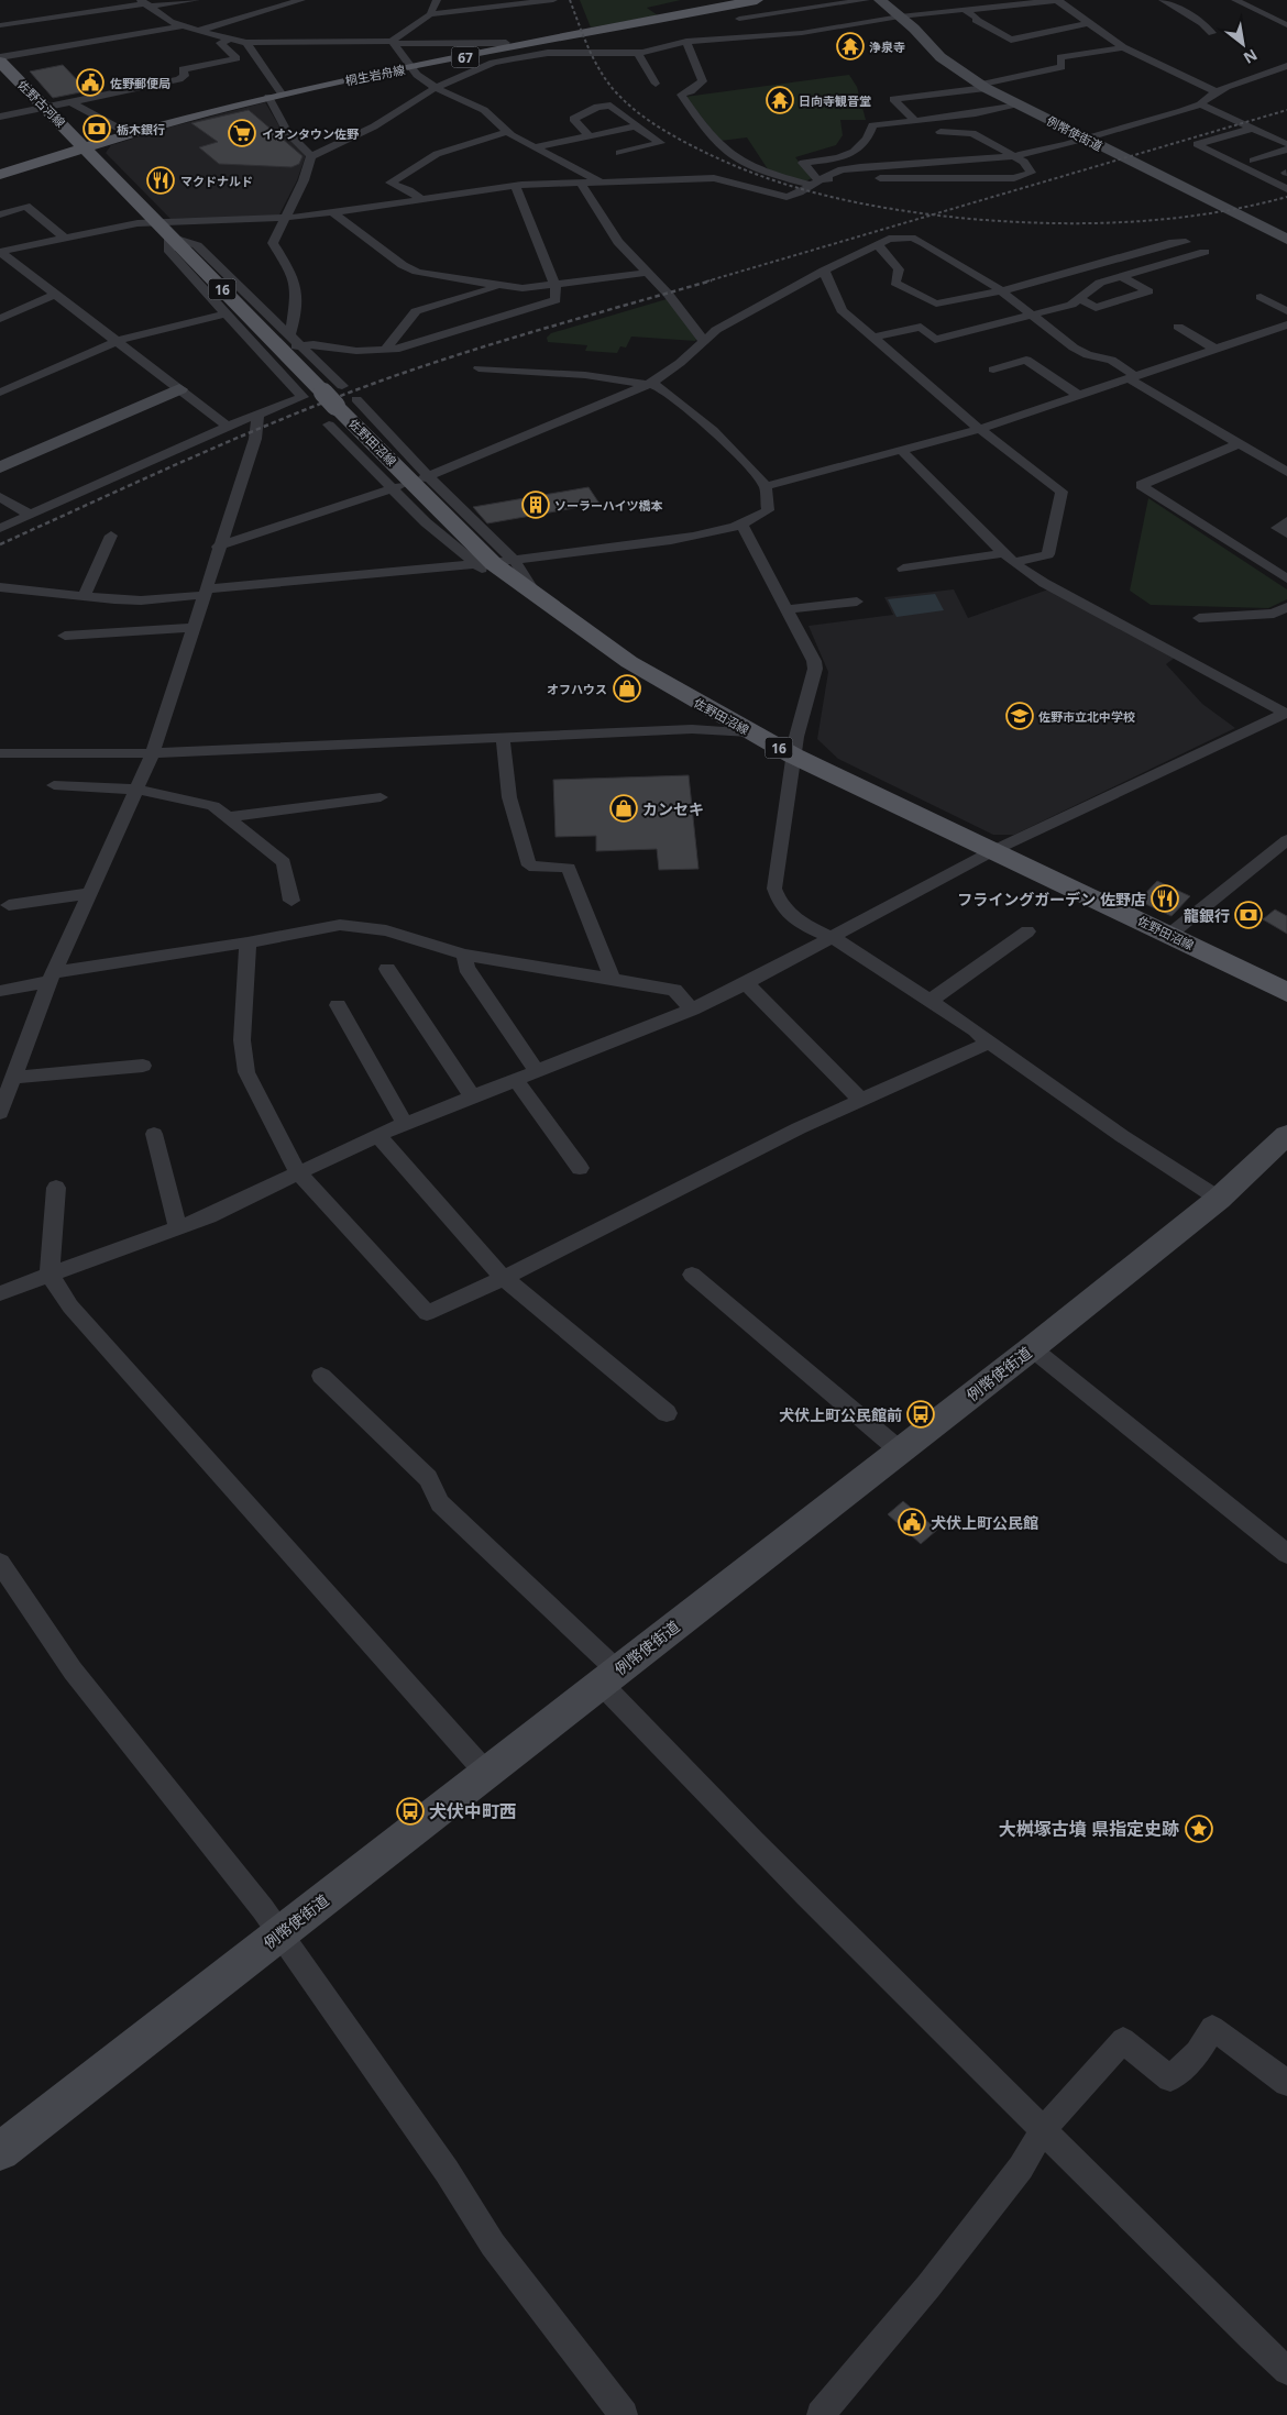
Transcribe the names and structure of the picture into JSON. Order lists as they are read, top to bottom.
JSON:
{
  "streets": {
    "main road": [
      "67",
      "桐生岩舟線",
      "佐野古河線",
      "16",
      "佐野田沼線"
    ],
    "street": ["例幣使街道"]
  },
  "crossings": [
    ["桐生岩舟線", "佐野古河線"],
    ["桐生岩舟線", "佐野田沼線"],
    ["佐野古河線", "佐野田沼線"]
  ],
  "places": {
    "temple": ["浄泉寺", "日向寺観音堂"],
    "public building": ["佐野郵便局", "犬伏上町公民館"],
    "bank": ["栃木銀行", "龍銀行"],
    "supermarket": ["イオンタウン佐野"],
    "restaurant": ["マクドナルド", "フライングガーデン 佐野店"],
    "building": ["ソーラーハイツ橋本"],
    "shop": ["オフハウス", "カンセキ"],
    "school or university": ["佐野市立北中学校"],
    "bus stop": ["犬伏上町公民館前", "犬伏中町西"],
    "place": ["大桝塚古墳 県指定史跡"]
  },
  "north": "bottom right"
}
